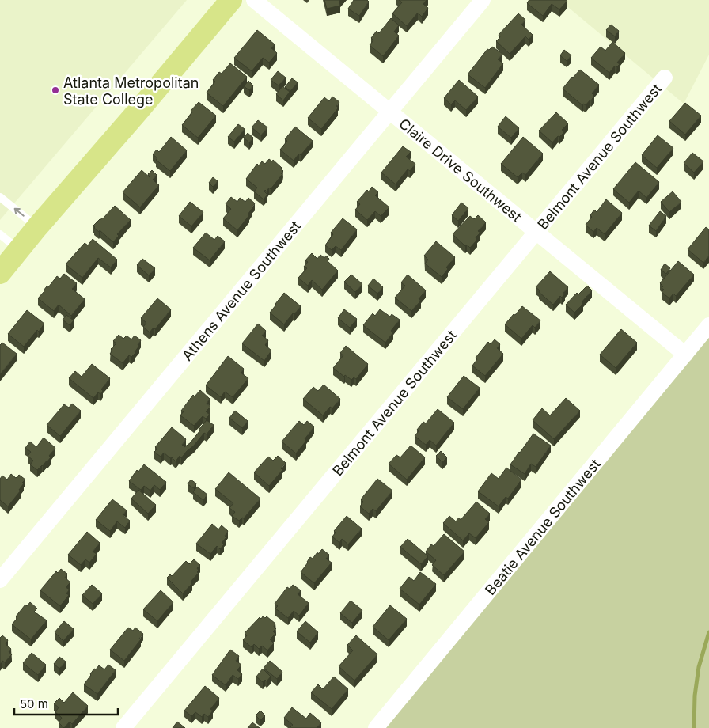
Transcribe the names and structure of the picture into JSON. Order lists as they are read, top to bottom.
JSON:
{
  "streets": {
    "street": [
      "Belmont Avenue Southwest",
      "Claire Drive Southwest",
      "Athens Avenue Southwest",
      "Beatie Avenue Southwest"
    ]
  },
  "crossings": [
    ["Belmont Avenue Southwest", "Claire Drive Southwest"],
    ["Claire Drive Southwest", "Athens Avenue Southwest"],
    ["Claire Drive Southwest", "Beatie Avenue Southwest"]
  ],
  "places": ["Atlanta Metropolitan State College"],
  "scale_bar": "50 m"
}
